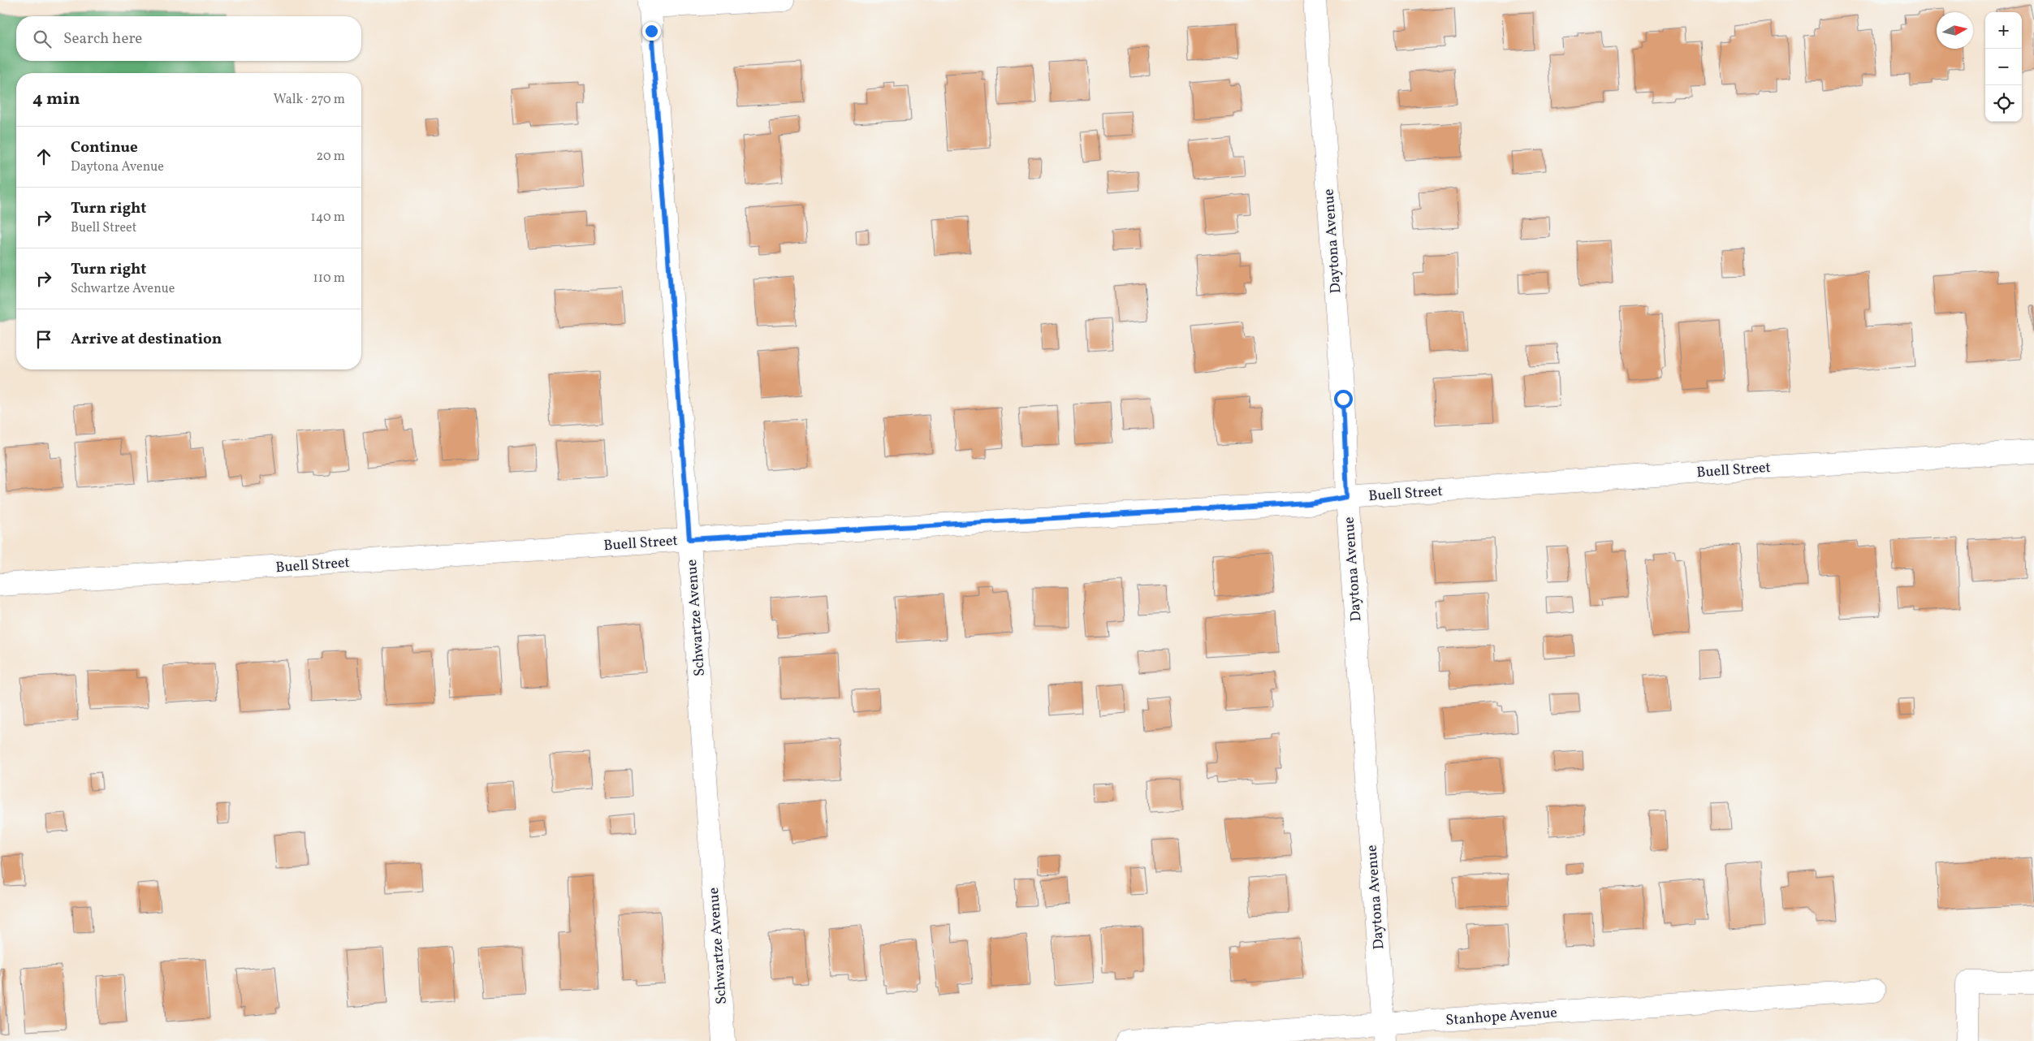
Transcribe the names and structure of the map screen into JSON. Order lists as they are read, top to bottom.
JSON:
{
  "streets": {
    "street": [
      "Daytona Avenue",
      "Buell Street",
      "Schwartze Avenue",
      "Stanhope Avenue"
    ]
  },
  "crossings": [
    ["Daytona Avenue", "Buell Street"],
    ["Daytona Avenue", "Stanhope Avenue"],
    ["Buell Street", "Schwartze Avenue"]
  ],
  "north": "right",
  "page": {
    "map_buttons": ["+", "−"],
    "search": "Search here",
    "heading": ["4 min", "Walk · 270 m"],
    "list": [
      ["Continue", "Daytona Avenue", "20 m"],
      ["Turn right", "Buell Street", "140 m"],
      ["Turn right", "Schwartze Avenue", "110 m"],
      "Arrive at destination"
    ]
  }
}
